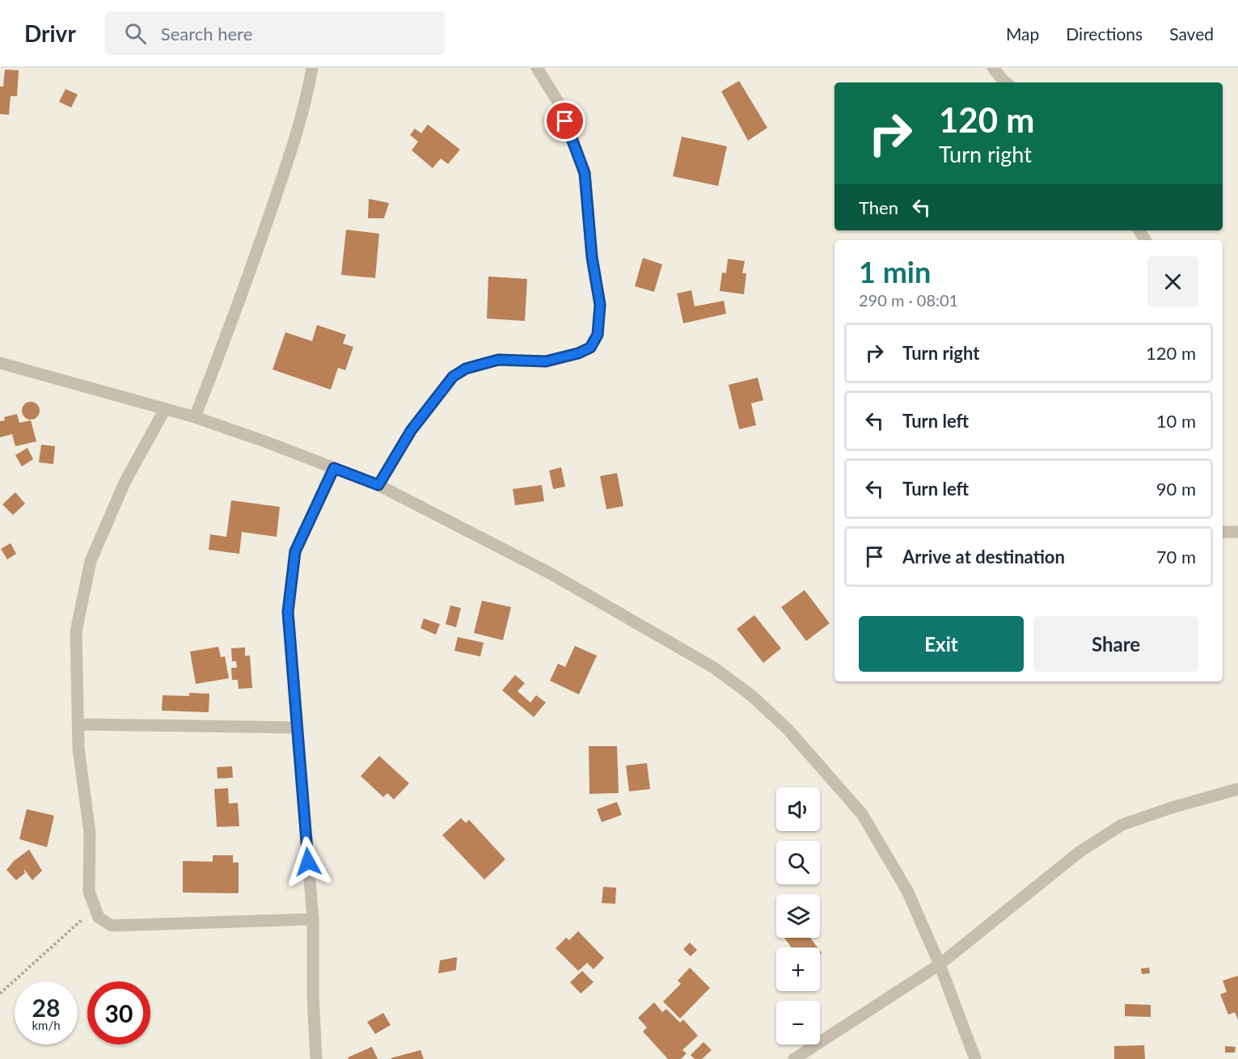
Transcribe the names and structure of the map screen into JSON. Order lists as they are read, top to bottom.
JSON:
{
  "page": {
    "header": "Drivr",
    "search": "Search here",
    "nav": ["Map", "Directions", "Saved"],
    "turn": ["120 m", "Turn right"],
    "then": "Then",
    "heading": ["1 min", "290 m · 08:01"],
    "list": [
      {
        "name": "Turn right",
        "value": "120 m"
      },
      {
        "name": "Turn left",
        "value": "10 m"
      },
      {
        "name": "Turn left",
        "value": "90 m"
      },
      {
        "name": "Arrive at destination",
        "value": "70 m"
      }
    ],
    "buttons": ["Exit", "Share"],
    "map_buttons": ["+", "−"],
    "speed": "28 km/h",
    "limit": "30"
  }
}
